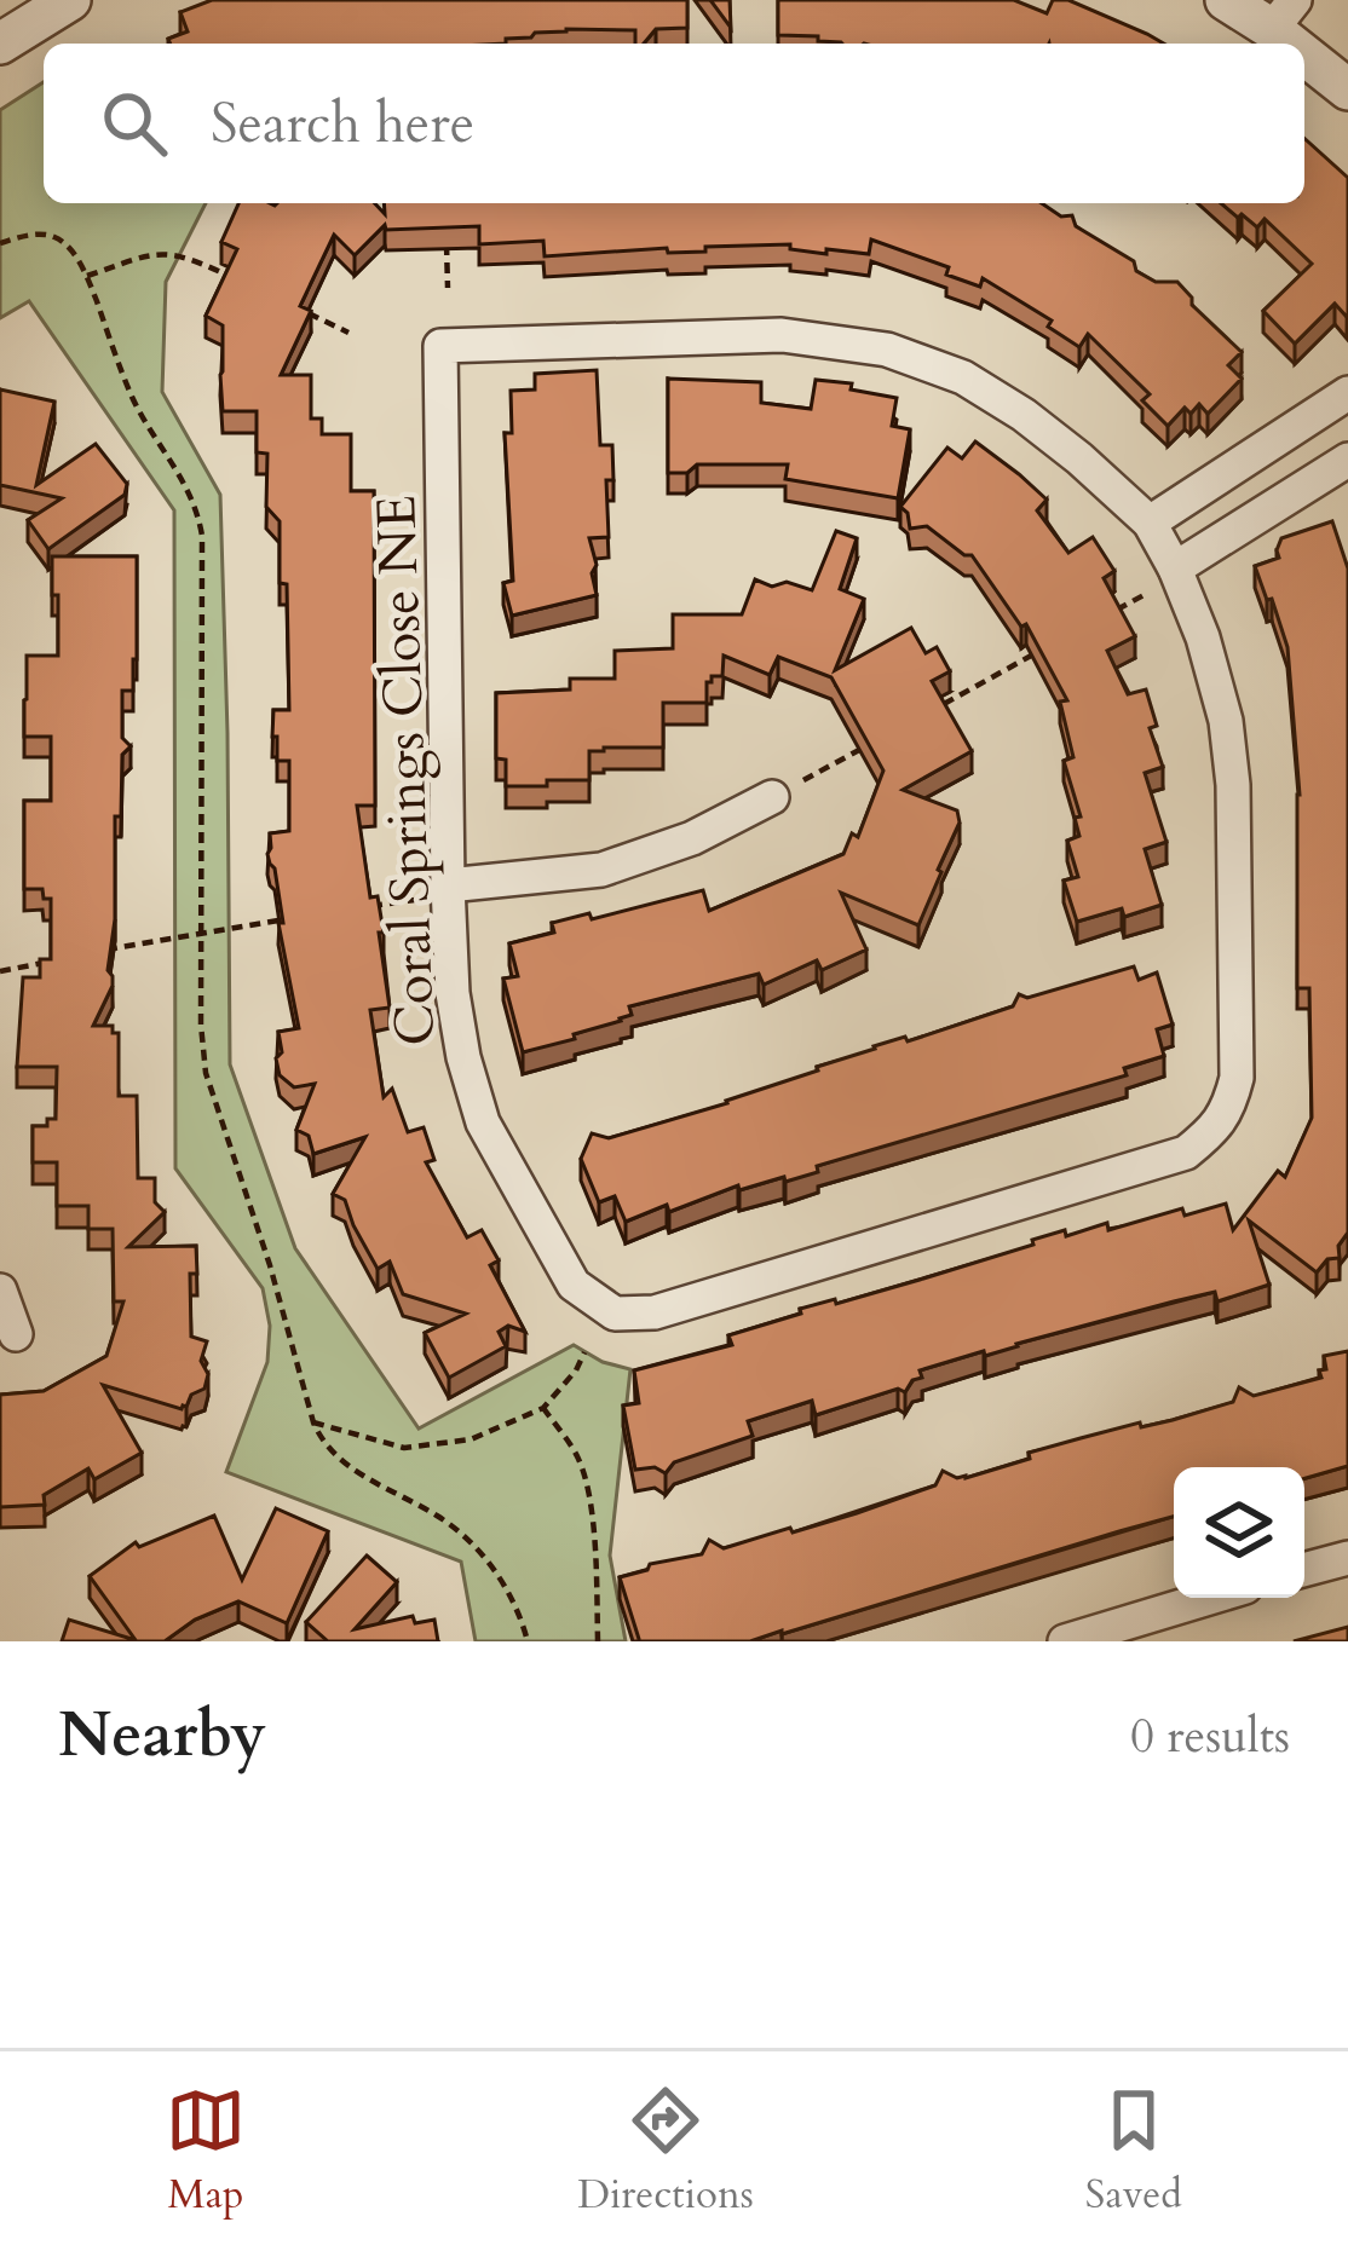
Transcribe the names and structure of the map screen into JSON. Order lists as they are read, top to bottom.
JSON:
{
  "streets": {
    "street": ["Coral Springs Close NE"]
  },
  "page": {
    "search": "Search here",
    "heading": ["Nearby", "0 results"],
    "nav": ["Map", "Directions", "Saved"]
  }
}
